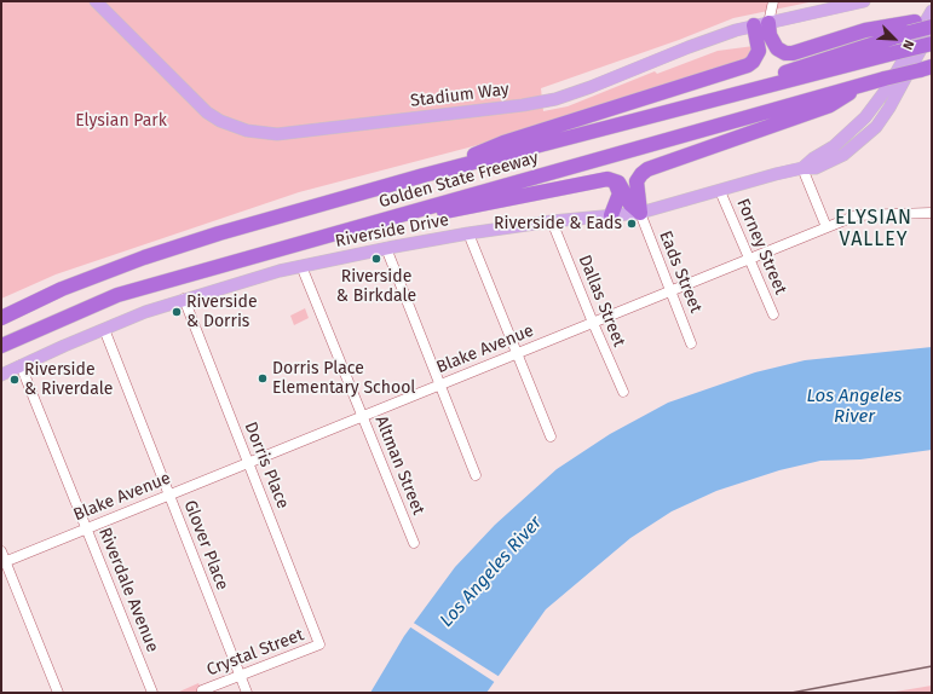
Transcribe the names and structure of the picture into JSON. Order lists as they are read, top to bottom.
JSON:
{
  "streets": {
    "highway": ["Golden State Freeway"],
    "main road": ["Stadium Way", "Riverside Drive"],
    "street": [
      "Forney Street",
      "Eads Street",
      "Dallas Street",
      "Blake Avenue",
      "Dorris Place",
      "Altman Street",
      "Glover Place",
      "Riverdale Avenue",
      "Crystal Street"
    ]
  },
  "crossings": [
    ["Riverside Drive", "Forney Street"],
    ["Riverside Drive", "Eads Street"],
    ["Riverside Drive", "Dallas Street"],
    ["Riverside Drive", "Dorris Place"],
    ["Riverside Drive", "Altman Street"],
    ["Riverside Drive", "Glover Place"],
    ["Riverside Drive", "Riverdale Avenue"],
    ["Forney Street", "Blake Avenue"],
    ["Eads Street", "Blake Avenue"],
    ["Dallas Street", "Blake Avenue"],
    ["Blake Avenue", "Dorris Place"],
    ["Blake Avenue", "Altman Street"],
    ["Blake Avenue", "Glover Place"],
    ["Blake Avenue", "Riverdale Avenue"],
    ["Dorris Place", "Crystal Street"],
    ["Glover Place", "Crystal Street"]
  ],
  "districts": ["ELYSIAN VALLEY"],
  "water": ["Los Angeles River"],
  "parks": ["Elysian Park"],
  "places": [
    "Riverside & Eads",
    "Riverside & Birkdale",
    "Riverside & Dorris",
    "Dorris Place Elementary School",
    "Riverside & Riverdale"
  ],
  "north": "bottom right"
}
